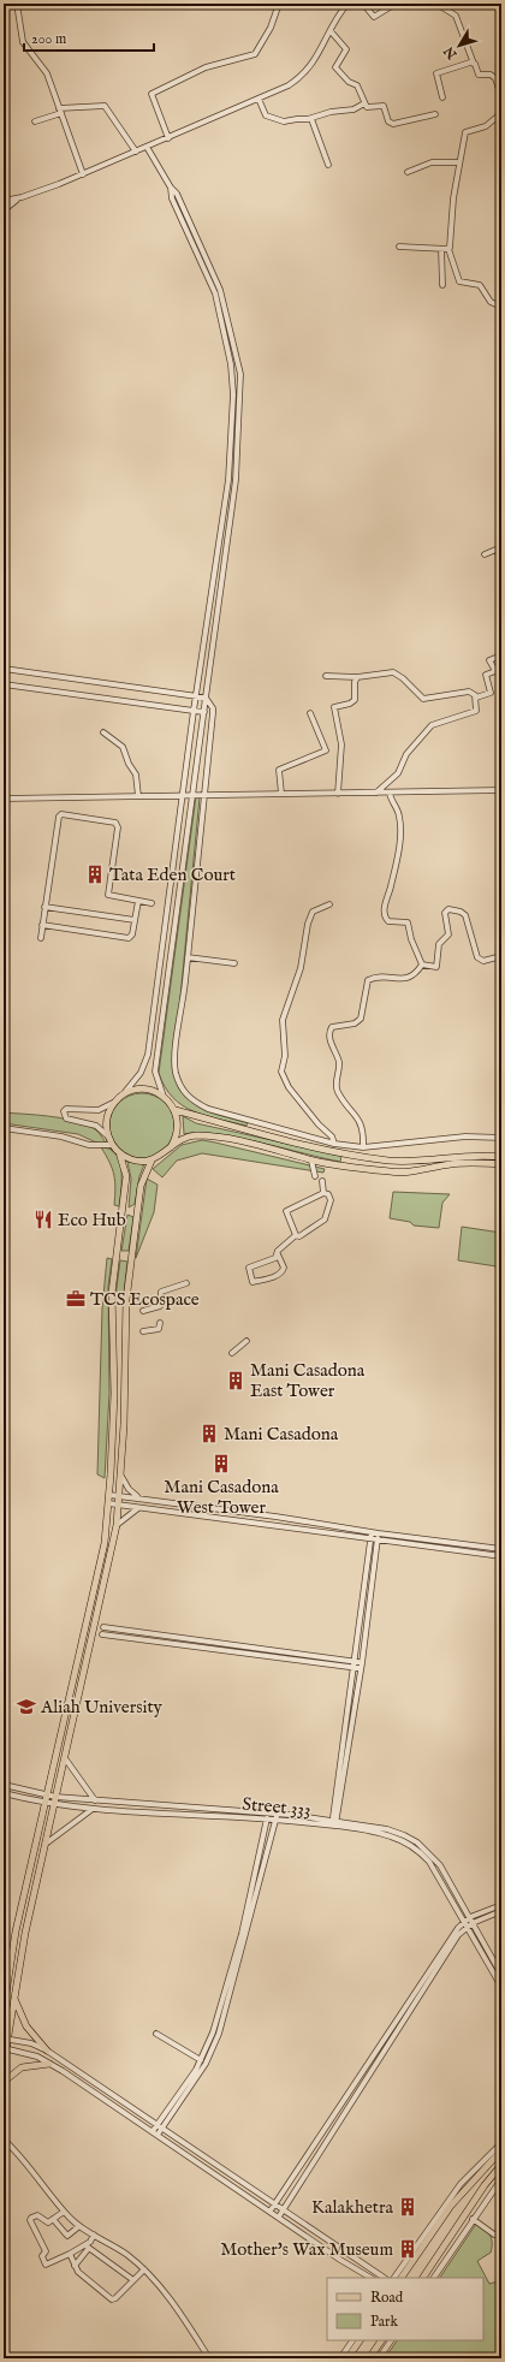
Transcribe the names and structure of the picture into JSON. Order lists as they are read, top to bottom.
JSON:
{
  "streets": {
    "street": ["Street 333"]
  },
  "places": {
    "building": [
      "Tata Eden Court",
      "Mani Casadona East Tower",
      "Mani Casadona",
      "Mani Casadona West Tower",
      "Kalakhetra",
      "Mother's Wax Museum"
    ],
    "restaurant": ["Eco Hub"],
    "office": ["TCS Ecospace"],
    "school or university": ["Aliah University"]
  },
  "legend": ["Road", "Park"],
  "scale_bar": "200 m",
  "north": "bottom left"
}
